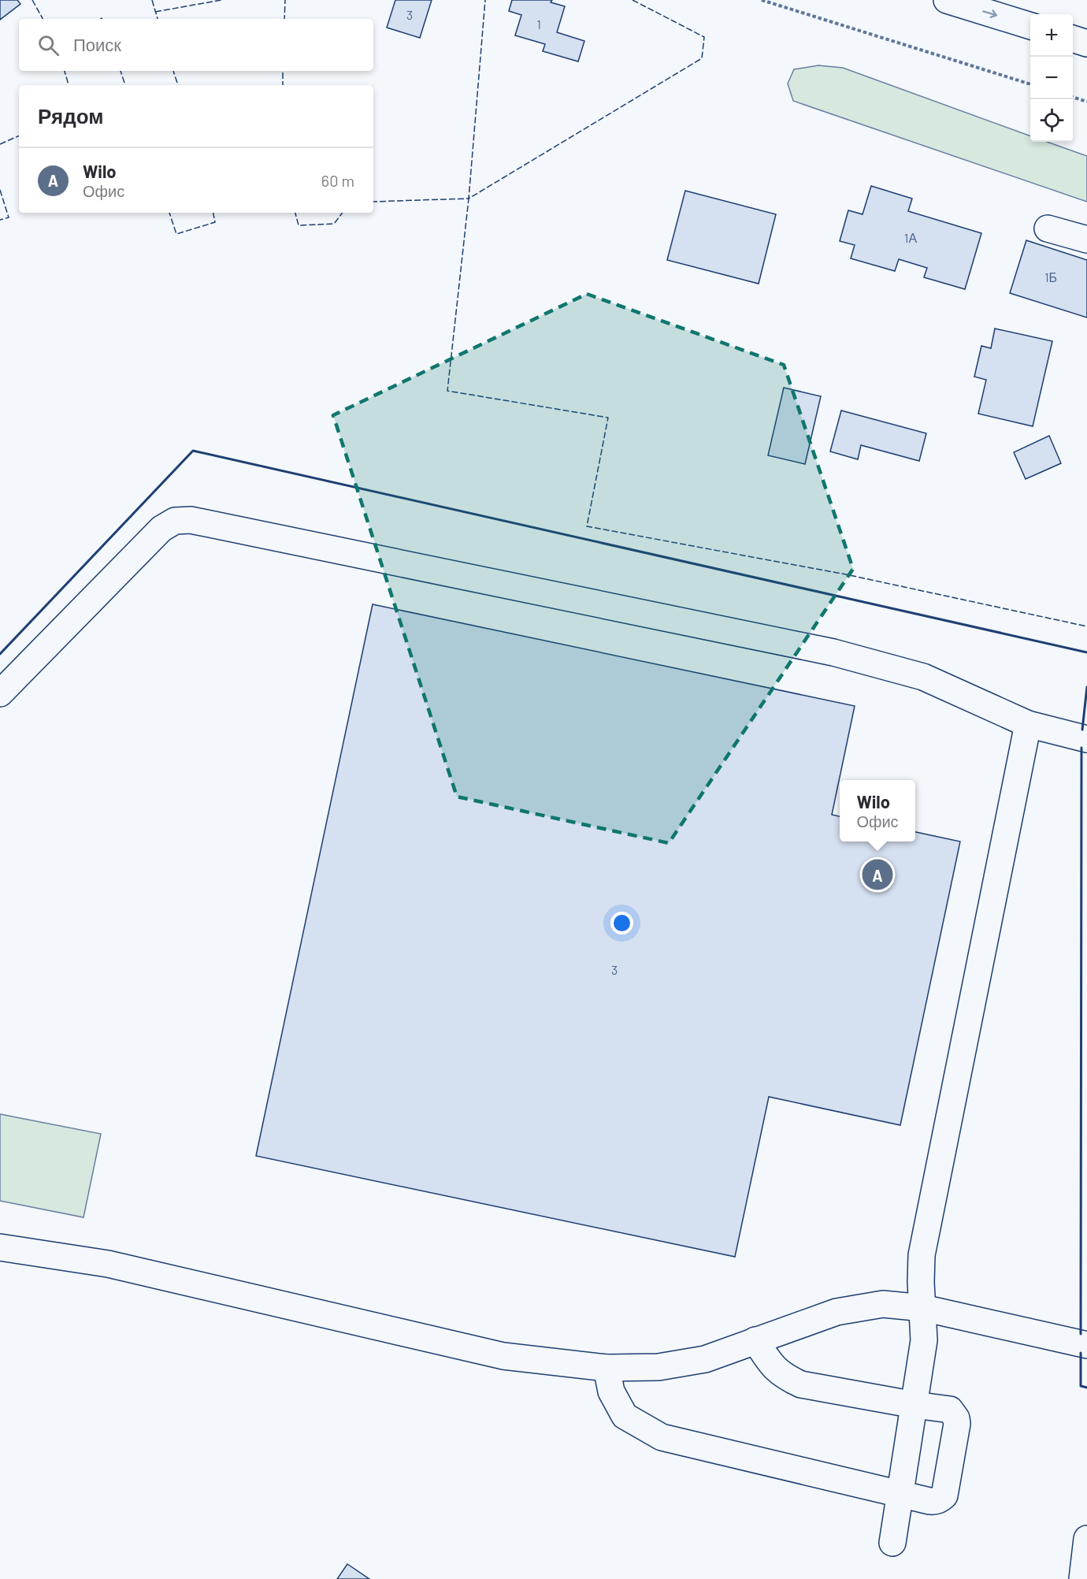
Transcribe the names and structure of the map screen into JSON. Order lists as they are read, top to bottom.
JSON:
{
  "house_numbers": [
    "3",
    "1",
    "1А",
    "1Б",
    "3"
  ],
  "page": {
    "map_buttons": ["+", "−"],
    "search": "Поиск",
    "heading": "Рядом",
    "list": [
      {
        "mark": "A",
        "name": "Wilo",
        "note": "Офис",
        "value": "60 m"
      }
    ],
    "popup": ["Wilo", "Офис"],
    "pins": "A"
  }
}
